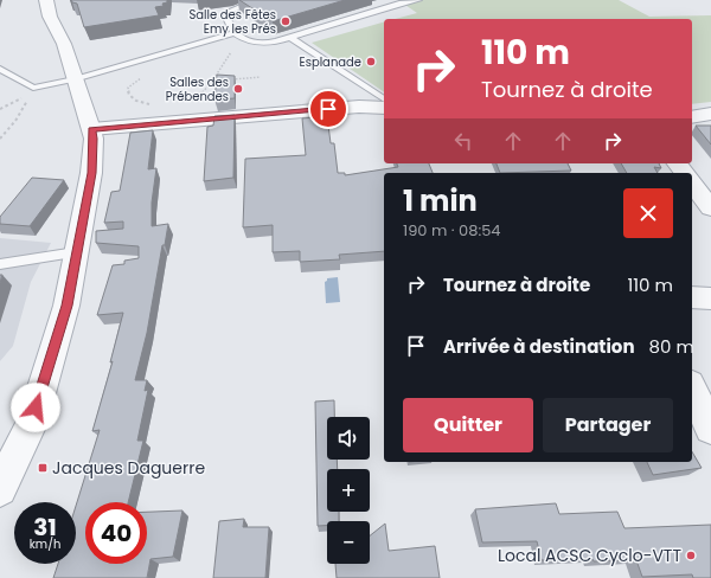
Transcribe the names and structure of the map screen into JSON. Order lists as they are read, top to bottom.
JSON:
{
  "places": {
    "other": [
      "Salle des Fêtes Emy les Prés",
      "Esplanade",
      "Salles des Prébendes",
      "Local ACSC Cyclo-VTT"
    ],
    "transit": ["Jacques Daguerre"]
  },
  "page": {
    "turn": ["110 m", "Tournez à droite"],
    "heading": ["1 min", "190 m · 08:54"],
    "list": [
      {
        "name": "Tournez à droite",
        "value": "110 m"
      },
      {
        "name": "Arrivée à destination",
        "value": "80 m"
      }
    ],
    "buttons": ["Quitter", "Partager"],
    "map_buttons": ["+", "−"],
    "speed": "31 km/h",
    "limit": "40"
  }
}
